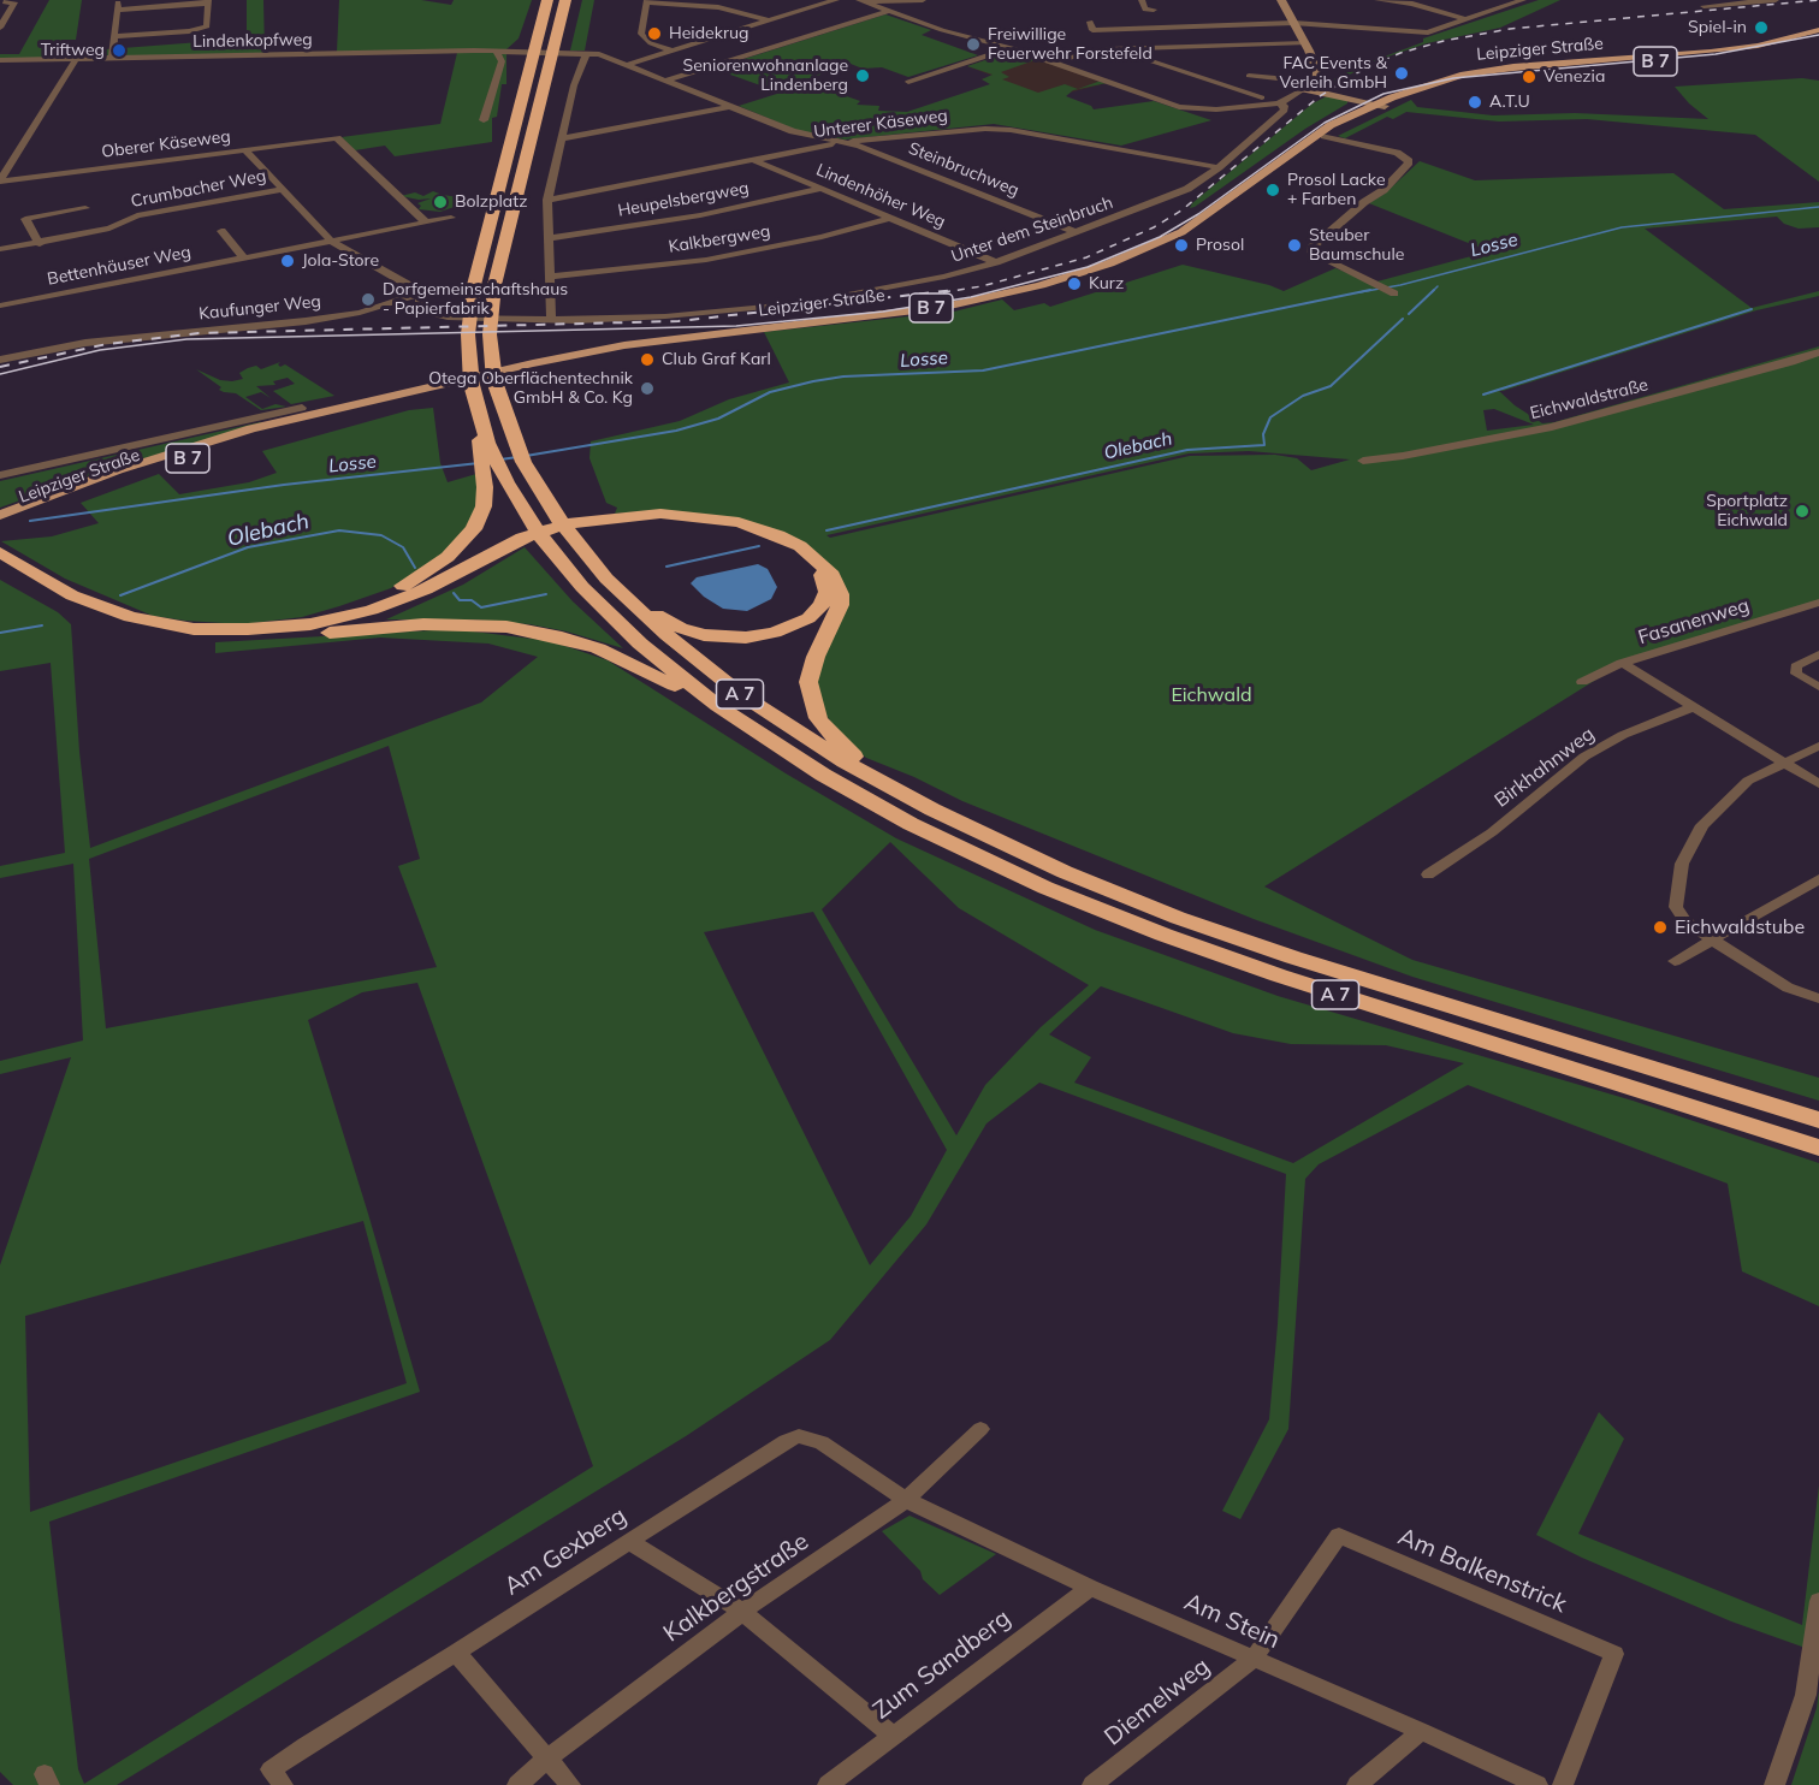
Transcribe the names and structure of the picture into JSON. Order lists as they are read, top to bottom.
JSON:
{
  "streets": {
    "highway": ["A 7"],
    "main road": ["Leipziger Straße", "B 7"],
    "street": [
      "Lindenkopfweg",
      "Unterer Käseweg",
      "Oberer Käseweg",
      "Steinbruchweg",
      "Crumbacher Weg",
      "Lindenhöher Weg",
      "Heupelsbergweg",
      "Unter dem Steinbruch",
      "Kalkbergweg",
      "Bettenhäuser Weg",
      "Kaufunger Weg",
      "Eichwaldstraße",
      "Fasanenweg",
      "Birkhahnweg",
      "Am Gexberg",
      "Am Balkenstrick",
      "Kalkbergstraße",
      "Am Stein",
      "Zum Sandberg",
      "Diemelweg"
    ]
  },
  "crossings": [
    ["Lindenkopfweg", "Steinbruchweg"],
    ["Unterer Käseweg", "Steinbruchweg"],
    ["Unterer Käseweg", "Lindenhöher Weg"],
    ["Unterer Käseweg", "Unter dem Steinbruch"],
    ["Oberer Käseweg", "Bettenhäuser Weg"],
    ["Steinbruchweg", "Unter dem Steinbruch"],
    ["Lindenhöher Weg", "Heupelsbergweg"],
    ["Lindenhöher Weg", "Unter dem Steinbruch"],
    ["Lindenhöher Weg", "Kalkbergweg"],
    ["Unter dem Steinbruch", "Kaufunger Weg"],
    ["Am Gexberg", "Kalkbergstraße"],
    ["Am Gexberg", "Am Stein"],
    ["Am Balkenstrick", "Am Stein"],
    ["Am Balkenstrick", "Diemelweg"],
    ["Kalkbergstraße", "Am Stein"],
    ["Am Stein", "Zum Sandberg"],
    ["Am Stein", "Diemelweg"]
  ],
  "water": ["Losse", "Olebach"],
  "parks": ["Eichwald"],
  "places": [
    "Spiel-in",
    "Heidekrug",
    "Freiwillige Feuerwehr Forstefeld",
    "Triftweg",
    "FAC Events & Verleih GmbH",
    "Seniorenwohnanlage Lindenberg",
    "Venezia",
    "A.T.U",
    "Prosol Lacke + Farben",
    "Bolzplatz",
    "Prosol",
    "Steuber Baumschule",
    "Jola-Store",
    "Kurz",
    "Dorfgemeinschaftshaus - Papierfabrik",
    "Club Graf Karl",
    "Otega Oberflächentechnik GmbH & Co. Kg",
    "Sportplatz Eichwald",
    "Eichwaldstube"
  ]
}
